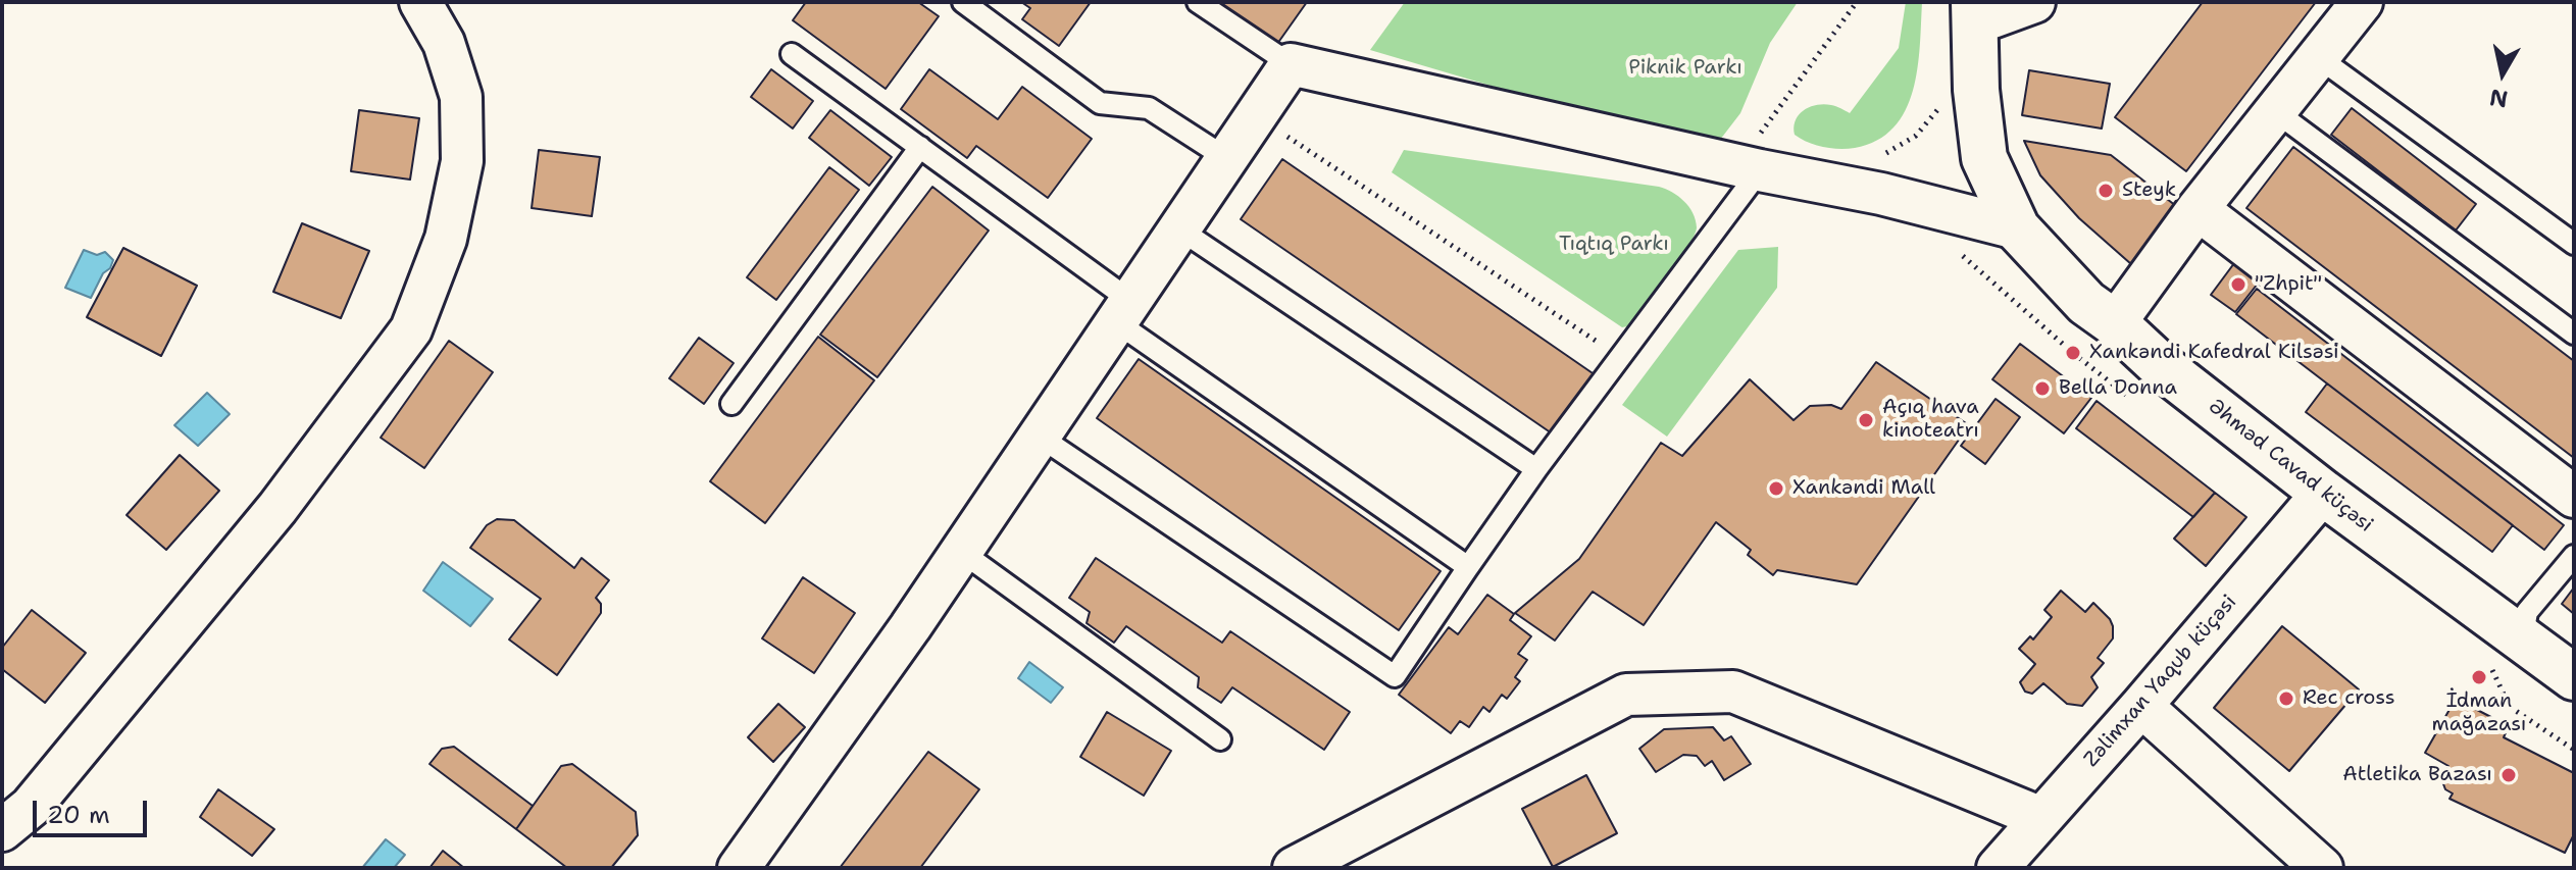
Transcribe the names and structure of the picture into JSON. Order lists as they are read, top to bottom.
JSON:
{
  "streets": {
    "street": ["Əhməd Cavad küçəsi", "Zəlimxan Yaqub küçəsi"]
  },
  "crossings": [
    ["Əhməd Cavad küçəsi", "Zəlimxan Yaqub küçəsi"]
  ],
  "parks": ["Piknik Parkı", "Tıqtıq Parkı"],
  "places": [
    "Steyk",
    "\"Zhpit\"",
    "Xankəndi Kafedral Kilsəsi",
    "Bella Donna",
    "Açıq hava kinoteatrı",
    "Xankəndi Mall",
    "İdman mağazası",
    "Rec cross",
    "Atletika Bazası"
  ],
  "scale_bar": "20 m",
  "north": "bottom"
}
